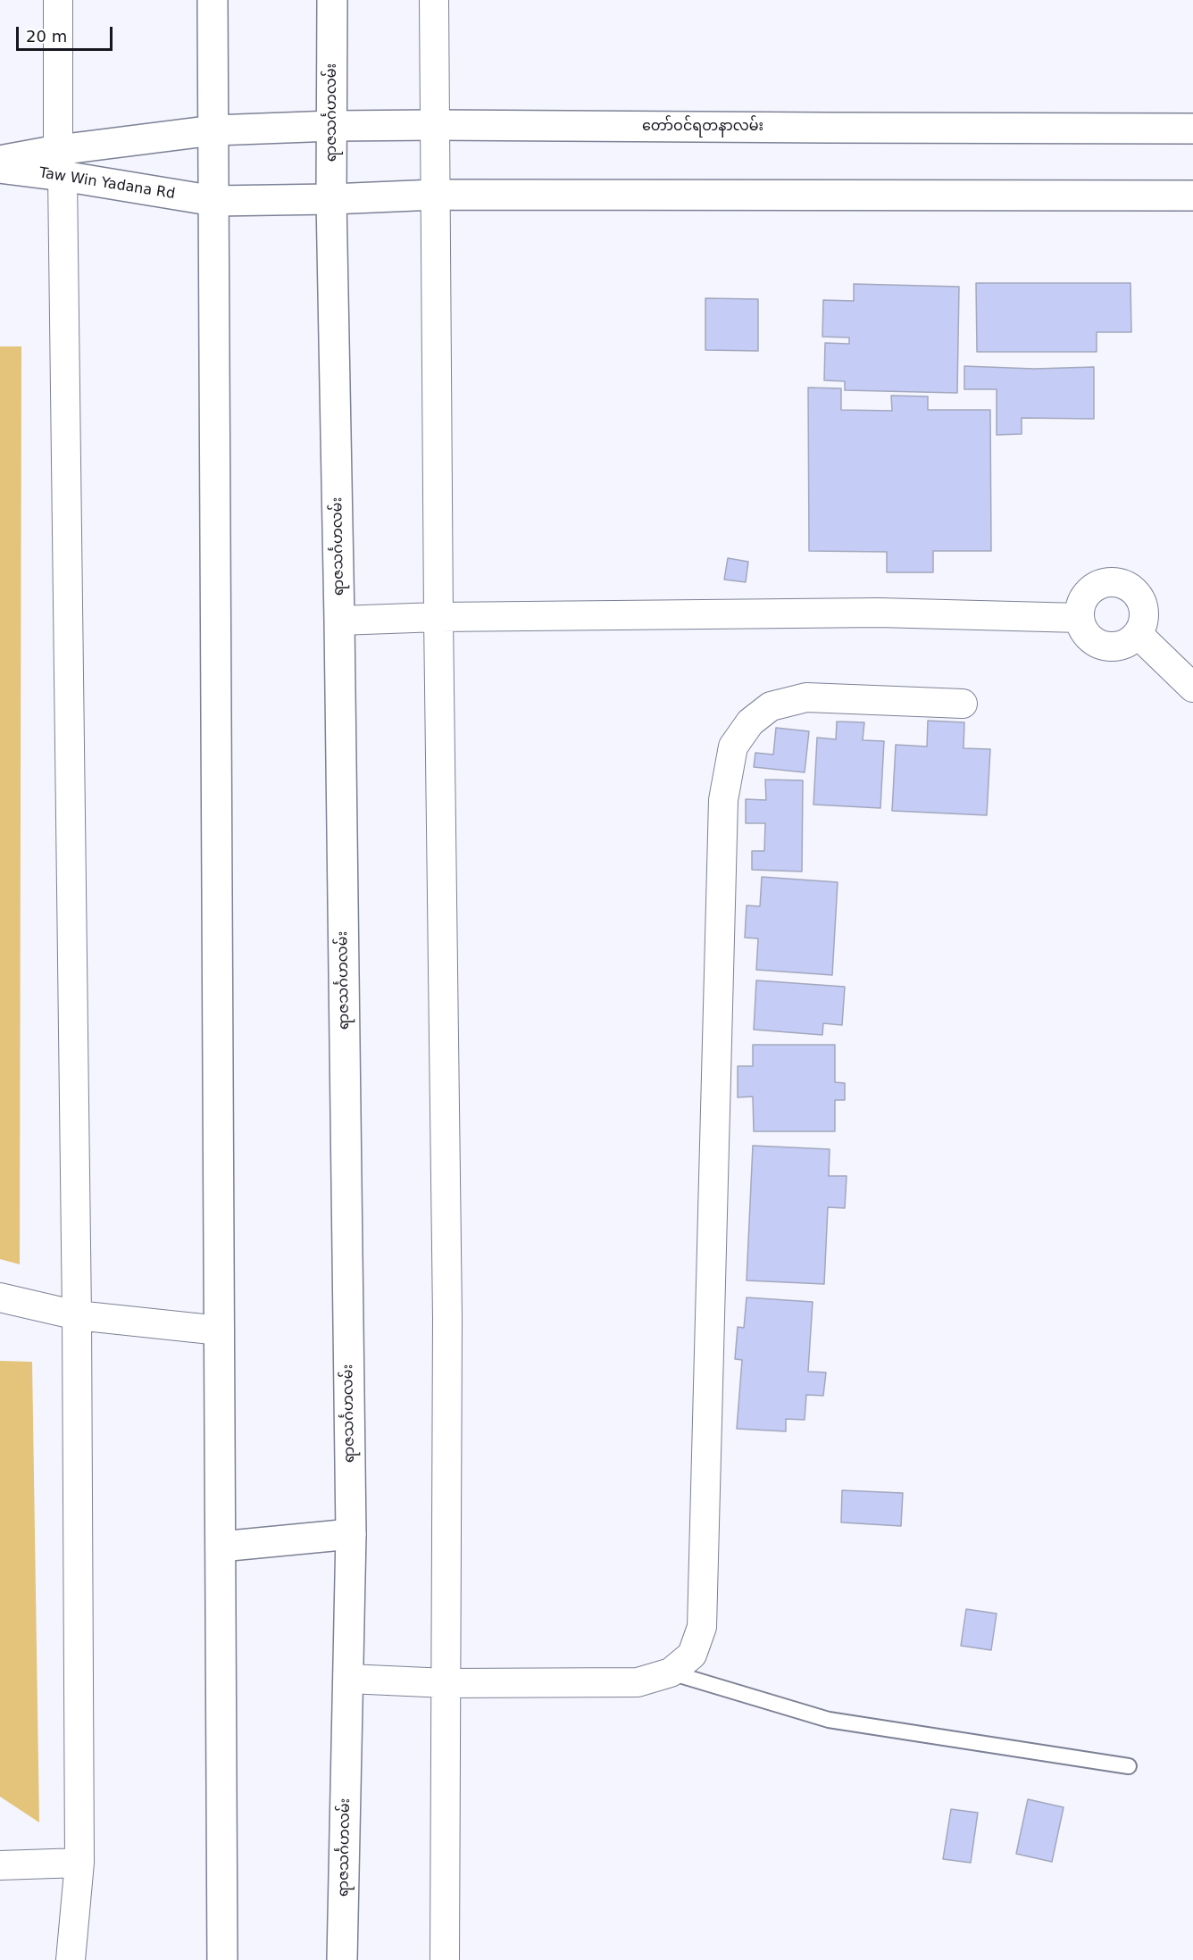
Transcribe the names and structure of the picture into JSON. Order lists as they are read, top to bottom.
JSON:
{
  "streets": {
    "main road": ["ရာဇသင်္ဂဟလမ်း", "တော်ဝင်ရတနာလမ်း", "Taw Win Yadana Rd"]
  },
  "crossings": [
    ["ရာဇသင်္ဂဟလမ်း", "တော်ဝင်ရတနာလမ်း"],
    ["တော်ဝင်ရတနာလမ်း", "Taw Win Yadana Rd"]
  ],
  "scale_bar": "20 m"
}
